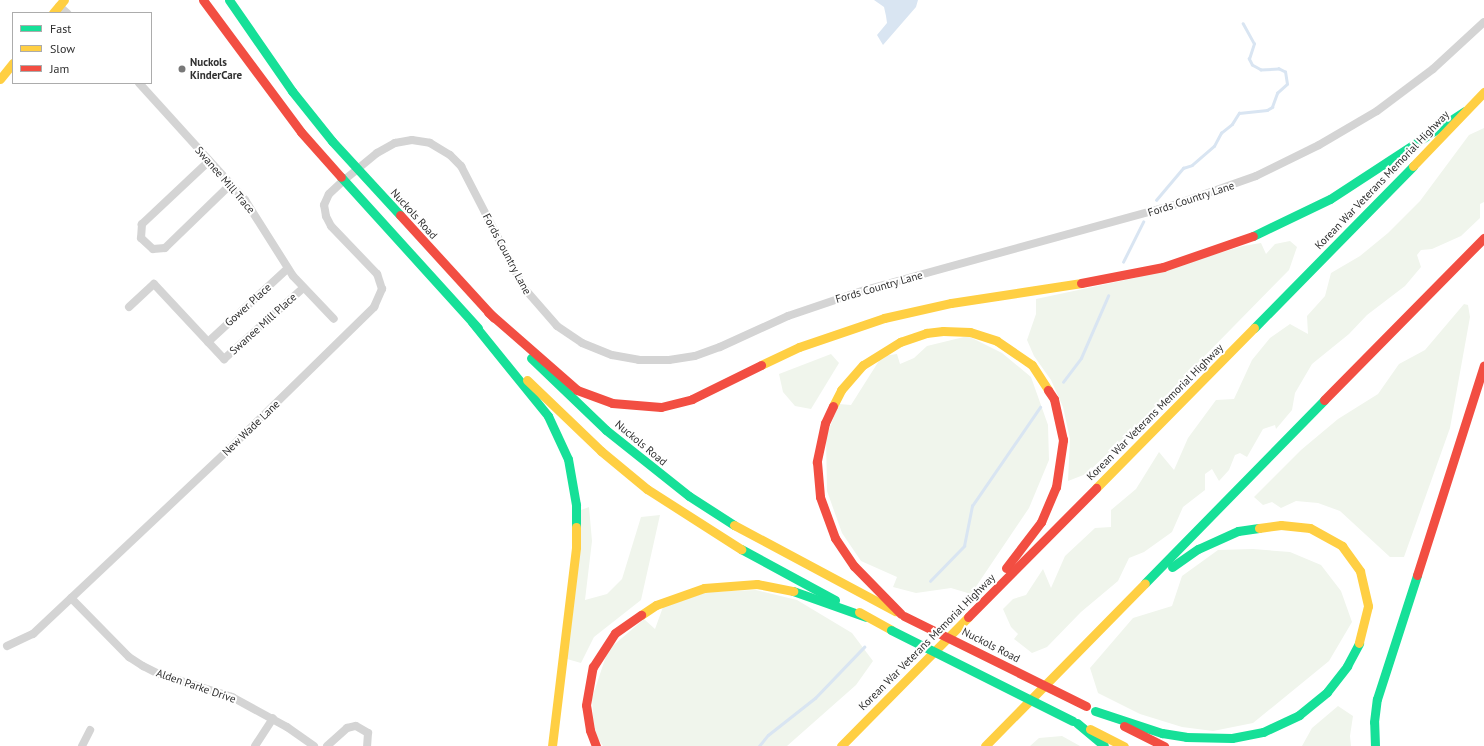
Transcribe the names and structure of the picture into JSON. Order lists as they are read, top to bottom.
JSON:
{
  "streets": {
    "main road": ["Korean War Veterans Memorial Highway", "Nuckols Road"],
    "street": [
      "Swanee Mill Trace",
      "Fords Country Lane",
      "Gower Place",
      "Swanee Mill Place",
      "New Wade Lane",
      "Alden Parke Drive"
    ]
  },
  "crossings": [
    ["Swanee Mill Trace", "Gower Place"],
    ["Swanee Mill Trace", "Swanee Mill Place"],
    ["Fords Country Lane", "Nuckols Road"],
    ["Fords Country Lane", "New Wade Lane"],
    ["Gower Place", "Swanee Mill Place"],
    ["New Wade Lane", "Alden Parke Drive"]
  ],
  "places": ["Nuckols KinderCare"],
  "legend": ["Fast", "Slow", "Jam"]
}
